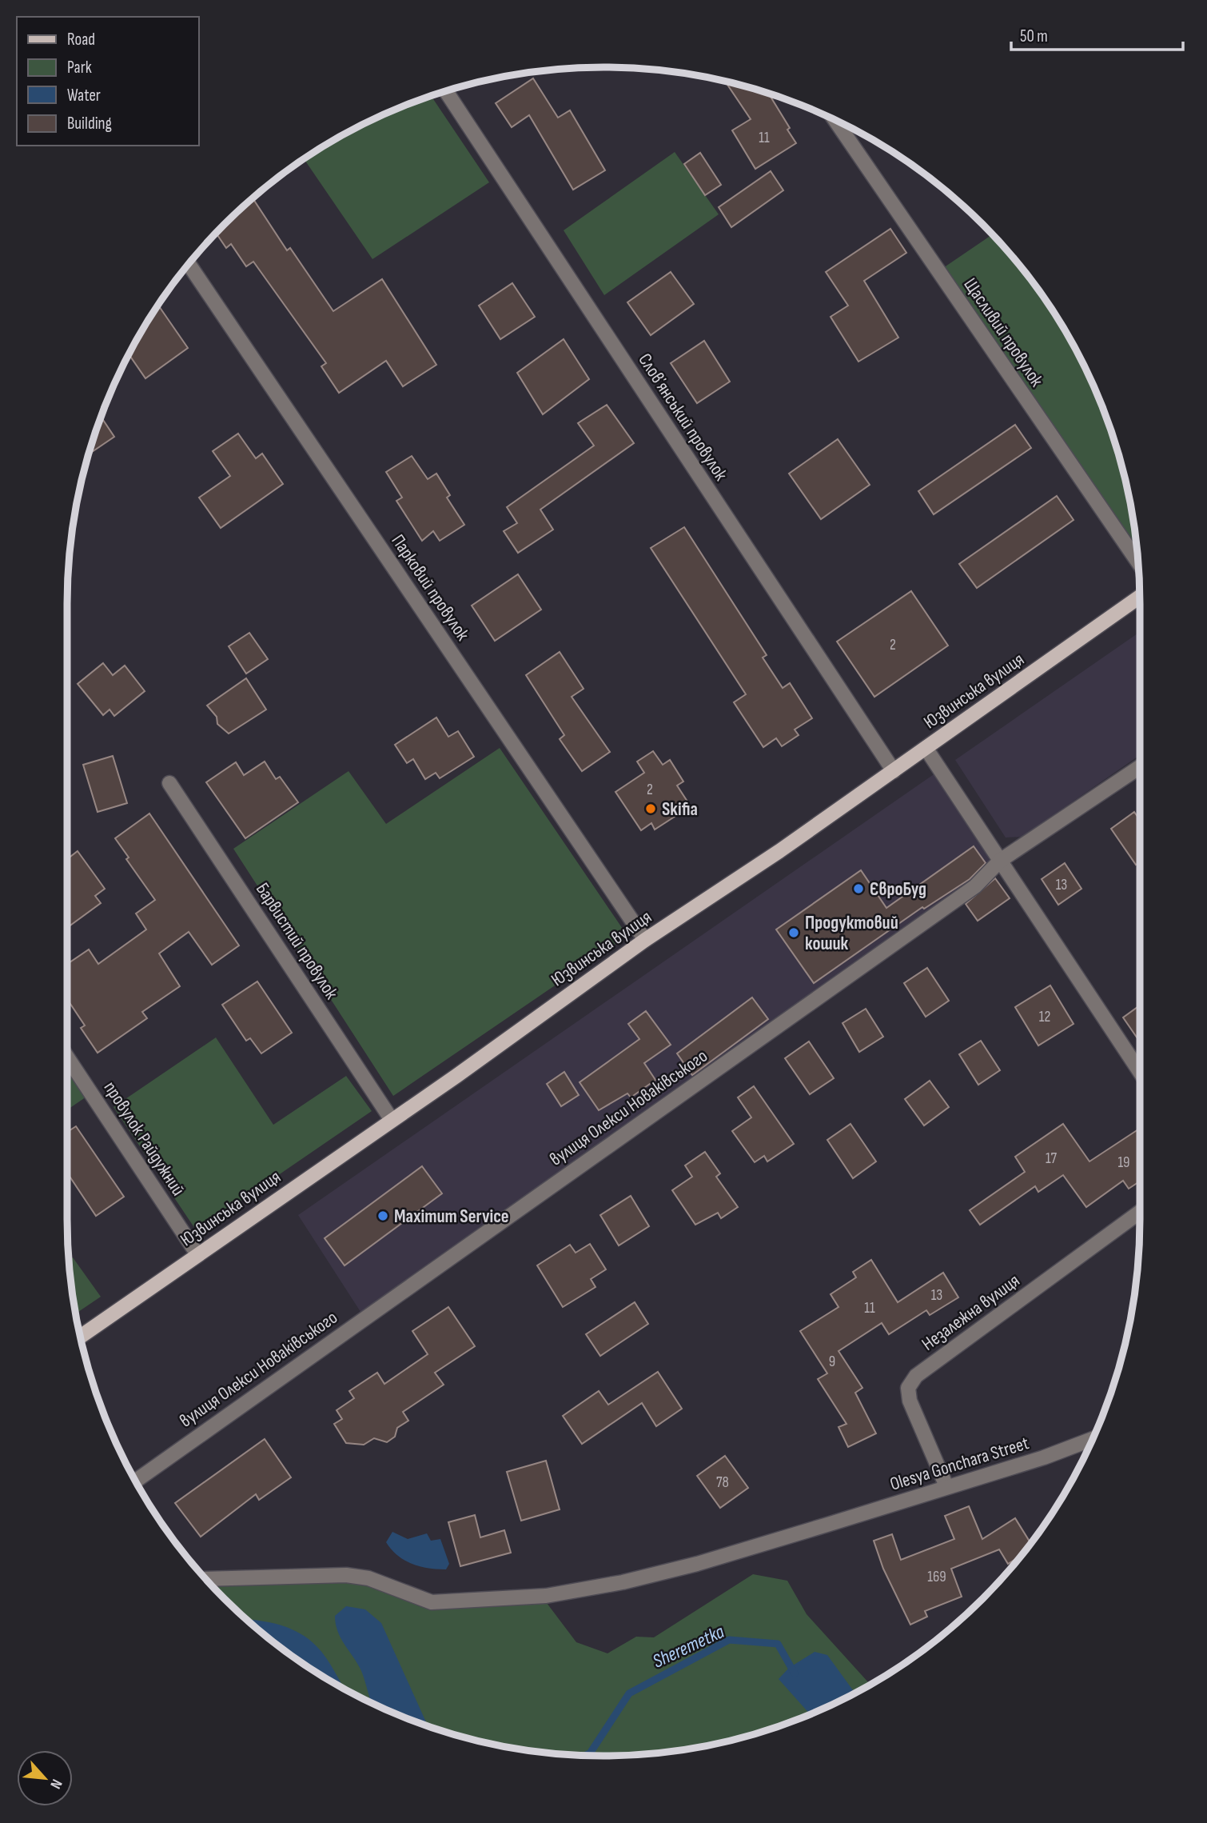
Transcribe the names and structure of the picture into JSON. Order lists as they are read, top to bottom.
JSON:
{
  "streets": {
    "main road": ["Юзвинська вулиця"],
    "street": [
      "Щасливий провулок",
      "Словʼянський провулок",
      "Парковий провулок",
      "Барвистий провулок",
      "вулиця Олекси Новаківського",
      "провулок Райдужний",
      "Незалежна вулиця",
      "Olesya Gonchara Street"
    ]
  },
  "crossings": [
    ["Словʼянський провулок", "Юзвинська вулиця"],
    ["Парковий провулок", "Юзвинська вулиця"],
    ["Юзвинська вулиця", "Барвистий провулок"],
    ["Юзвинська вулиця", "провулок Райдужний"],
    ["Незалежна вулиця", "Olesya Gonchara Street"]
  ],
  "water": ["Sheremetka"],
  "places": [
    "Skifia",
    "ЄвроБуд",
    "Продуктовий кошик",
    "Maximum Service"
  ],
  "house_numbers": [
    "11",
    "2",
    "2",
    "13",
    "12",
    "17",
    "19",
    "13",
    "11",
    "9",
    "78",
    "169"
  ],
  "legend": [
    "Road",
    "Park",
    "Water",
    "Building"
  ],
  "scale_bar": "50 m",
  "north": "bottom right"
}
